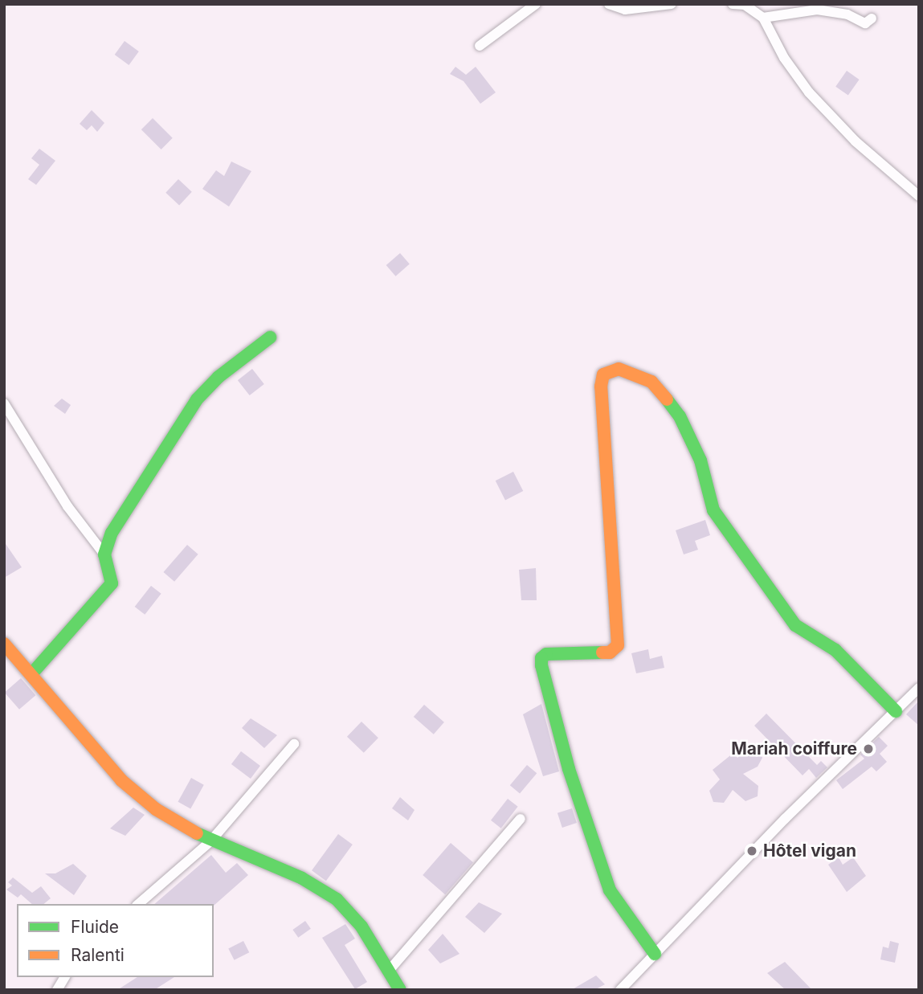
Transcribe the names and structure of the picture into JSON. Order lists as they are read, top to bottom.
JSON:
{
  "places": ["Mariah coiffure", "Hôtel vigan"],
  "legend": ["Fluide", "Ralenti"]
}
